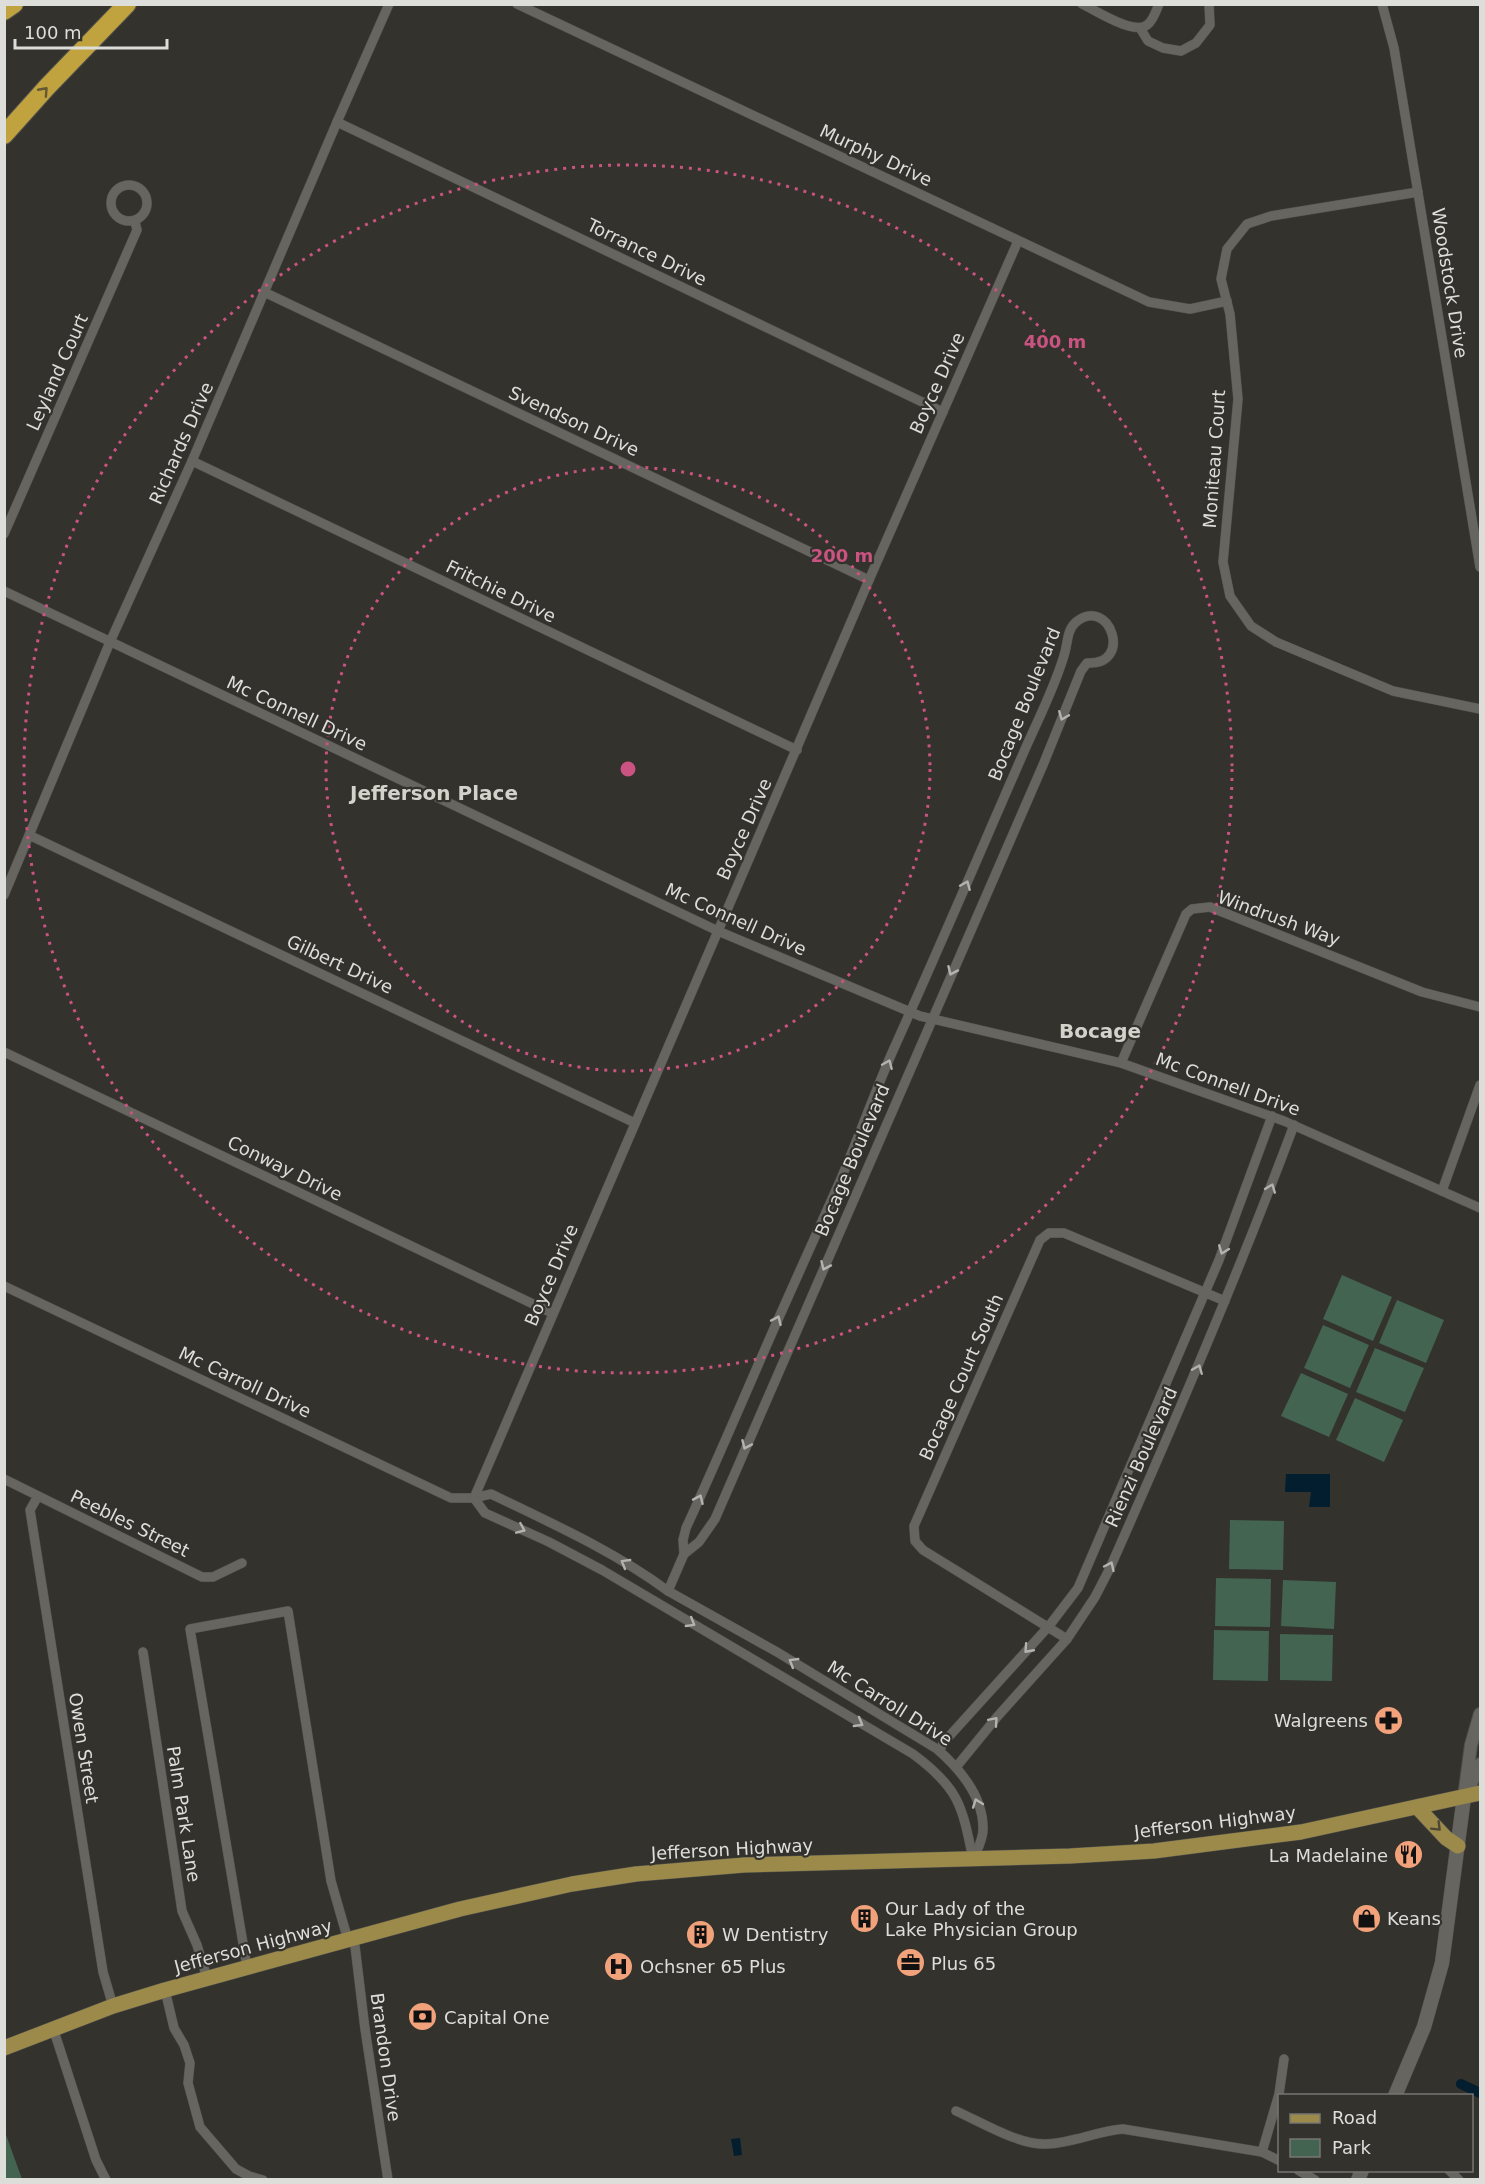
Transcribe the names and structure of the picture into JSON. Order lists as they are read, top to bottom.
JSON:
{
  "streets": {
    "main road": ["Jefferson Highway"],
    "street": [
      "Murphy Drive",
      "Torrance Drive",
      "Woodstock Drive",
      "Leyland Court",
      "Boyce Drive",
      "Svendson Drive",
      "Richards Drive",
      "Moniteau Court",
      "Fritchie Drive",
      "Bocage Boulevard",
      "Mc Connell Drive",
      "Windrush Way",
      "Gilbert Drive",
      "Conway Drive",
      "Bocage Court South",
      "Mc Carroll Drive",
      "Rienzi Boulevard",
      "Peebles Street",
      "Owen Street",
      "Palm Park Lane",
      "Brandon Drive"
    ]
  },
  "crossings": [
    ["Murphy Drive", "Boyce Drive"],
    ["Murphy Drive", "Moniteau Court"],
    ["Torrance Drive", "Boyce Drive"],
    ["Torrance Drive", "Richards Drive"],
    ["Woodstock Drive", "Moniteau Court"],
    ["Boyce Drive", "Svendson Drive"],
    ["Boyce Drive", "Fritchie Drive"],
    ["Boyce Drive", "Mc Connell Drive"],
    ["Boyce Drive", "Gilbert Drive"],
    ["Boyce Drive", "Conway Drive"],
    ["Boyce Drive", "Mc Carroll Drive"],
    ["Svendson Drive", "Richards Drive"],
    ["Richards Drive", "Fritchie Drive"],
    ["Richards Drive", "Mc Connell Drive"],
    ["Richards Drive", "Gilbert Drive"],
    ["Bocage Boulevard", "Mc Connell Drive"],
    ["Bocage Boulevard", "Mc Carroll Drive"],
    ["Mc Connell Drive", "Windrush Way"],
    ["Mc Connell Drive", "Rienzi Boulevard"],
    ["Bocage Court South", "Rienzi Boulevard"],
    ["Mc Carroll Drive", "Rienzi Boulevard"],
    ["Mc Carroll Drive", "Jefferson Highway"],
    ["Peebles Street", "Owen Street"],
    ["Owen Street", "Jefferson Highway"],
    ["Palm Park Lane", "Jefferson Highway"],
    ["Jefferson Highway", "Brandon Drive"]
  ],
  "districts": ["Jefferson Place", "Bocage"],
  "places": {
    "pharmacy": ["Walgreens"],
    "restaurant": ["La Madelaine"],
    "building": ["Our Lady of the Lake Physician Group", "W Dentistry"],
    "shop": ["Keans"],
    "office": ["Plus 65"],
    "hospital": ["Ochsner 65 Plus"],
    "bank": ["Capital One"]
  },
  "legend": ["Road", "Park"],
  "scale_bar": "100 m",
  "rings": ["400 m", "200 m"]
}
